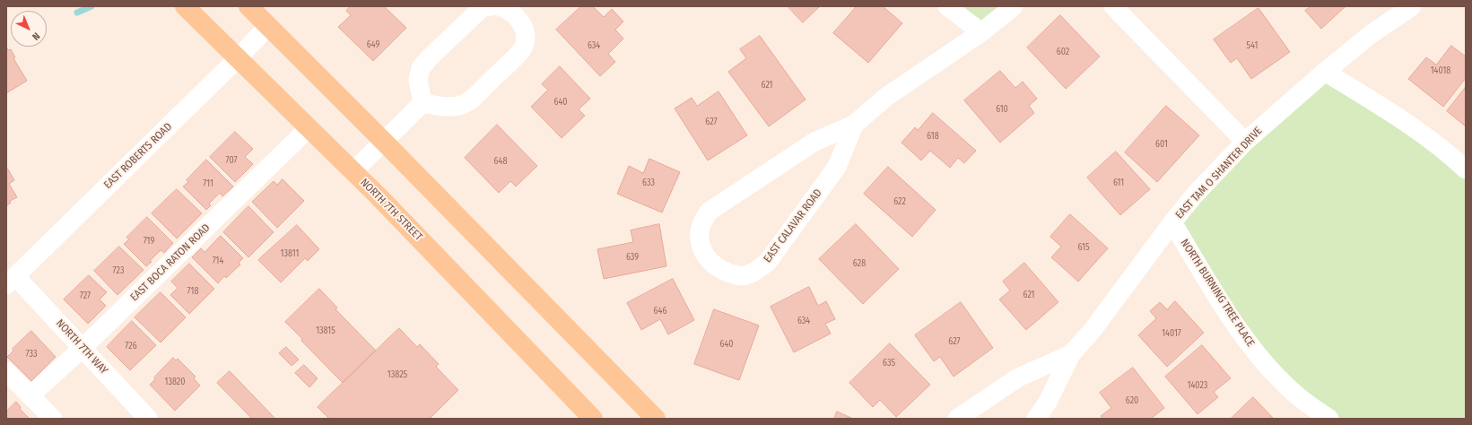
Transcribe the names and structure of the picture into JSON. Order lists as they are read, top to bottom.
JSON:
{
  "streets": {
    "main road": ["NORTH 7TH STREET"],
    "street": [
      "EAST ROBERTS ROAD",
      "EAST TAM O SHANTER DRIVE",
      "EAST CALAVAR ROAD",
      "EAST BOCA RATON ROAD",
      "NORTH BURNING TREE PLACE",
      "NORTH 7TH WAY"
    ]
  },
  "crossings": [
    ["EAST ROBERTS ROAD", "NORTH 7TH STREET"],
    ["EAST ROBERTS ROAD", "NORTH 7TH WAY"],
    ["EAST TAM O SHANTER DRIVE", "NORTH BURNING TREE PLACE"],
    ["NORTH 7TH STREET", "EAST BOCA RATON ROAD"],
    ["EAST BOCA RATON ROAD", "NORTH 7TH WAY"]
  ],
  "house_numbers": [
    "649",
    "634",
    "541",
    "602",
    "14018",
    "621",
    "640",
    "610",
    "627",
    "618",
    "601",
    "707",
    "648",
    "633",
    "611",
    "711",
    "622",
    "719",
    "615",
    "13811",
    "639",
    "714",
    "628",
    "723",
    "718",
    "621",
    "727",
    "646",
    "634",
    "13815",
    "14017",
    "627",
    "640",
    "726",
    "733",
    "635",
    "13825",
    "13820",
    "14023",
    "620"
  ],
  "north": "bottom right"
}
